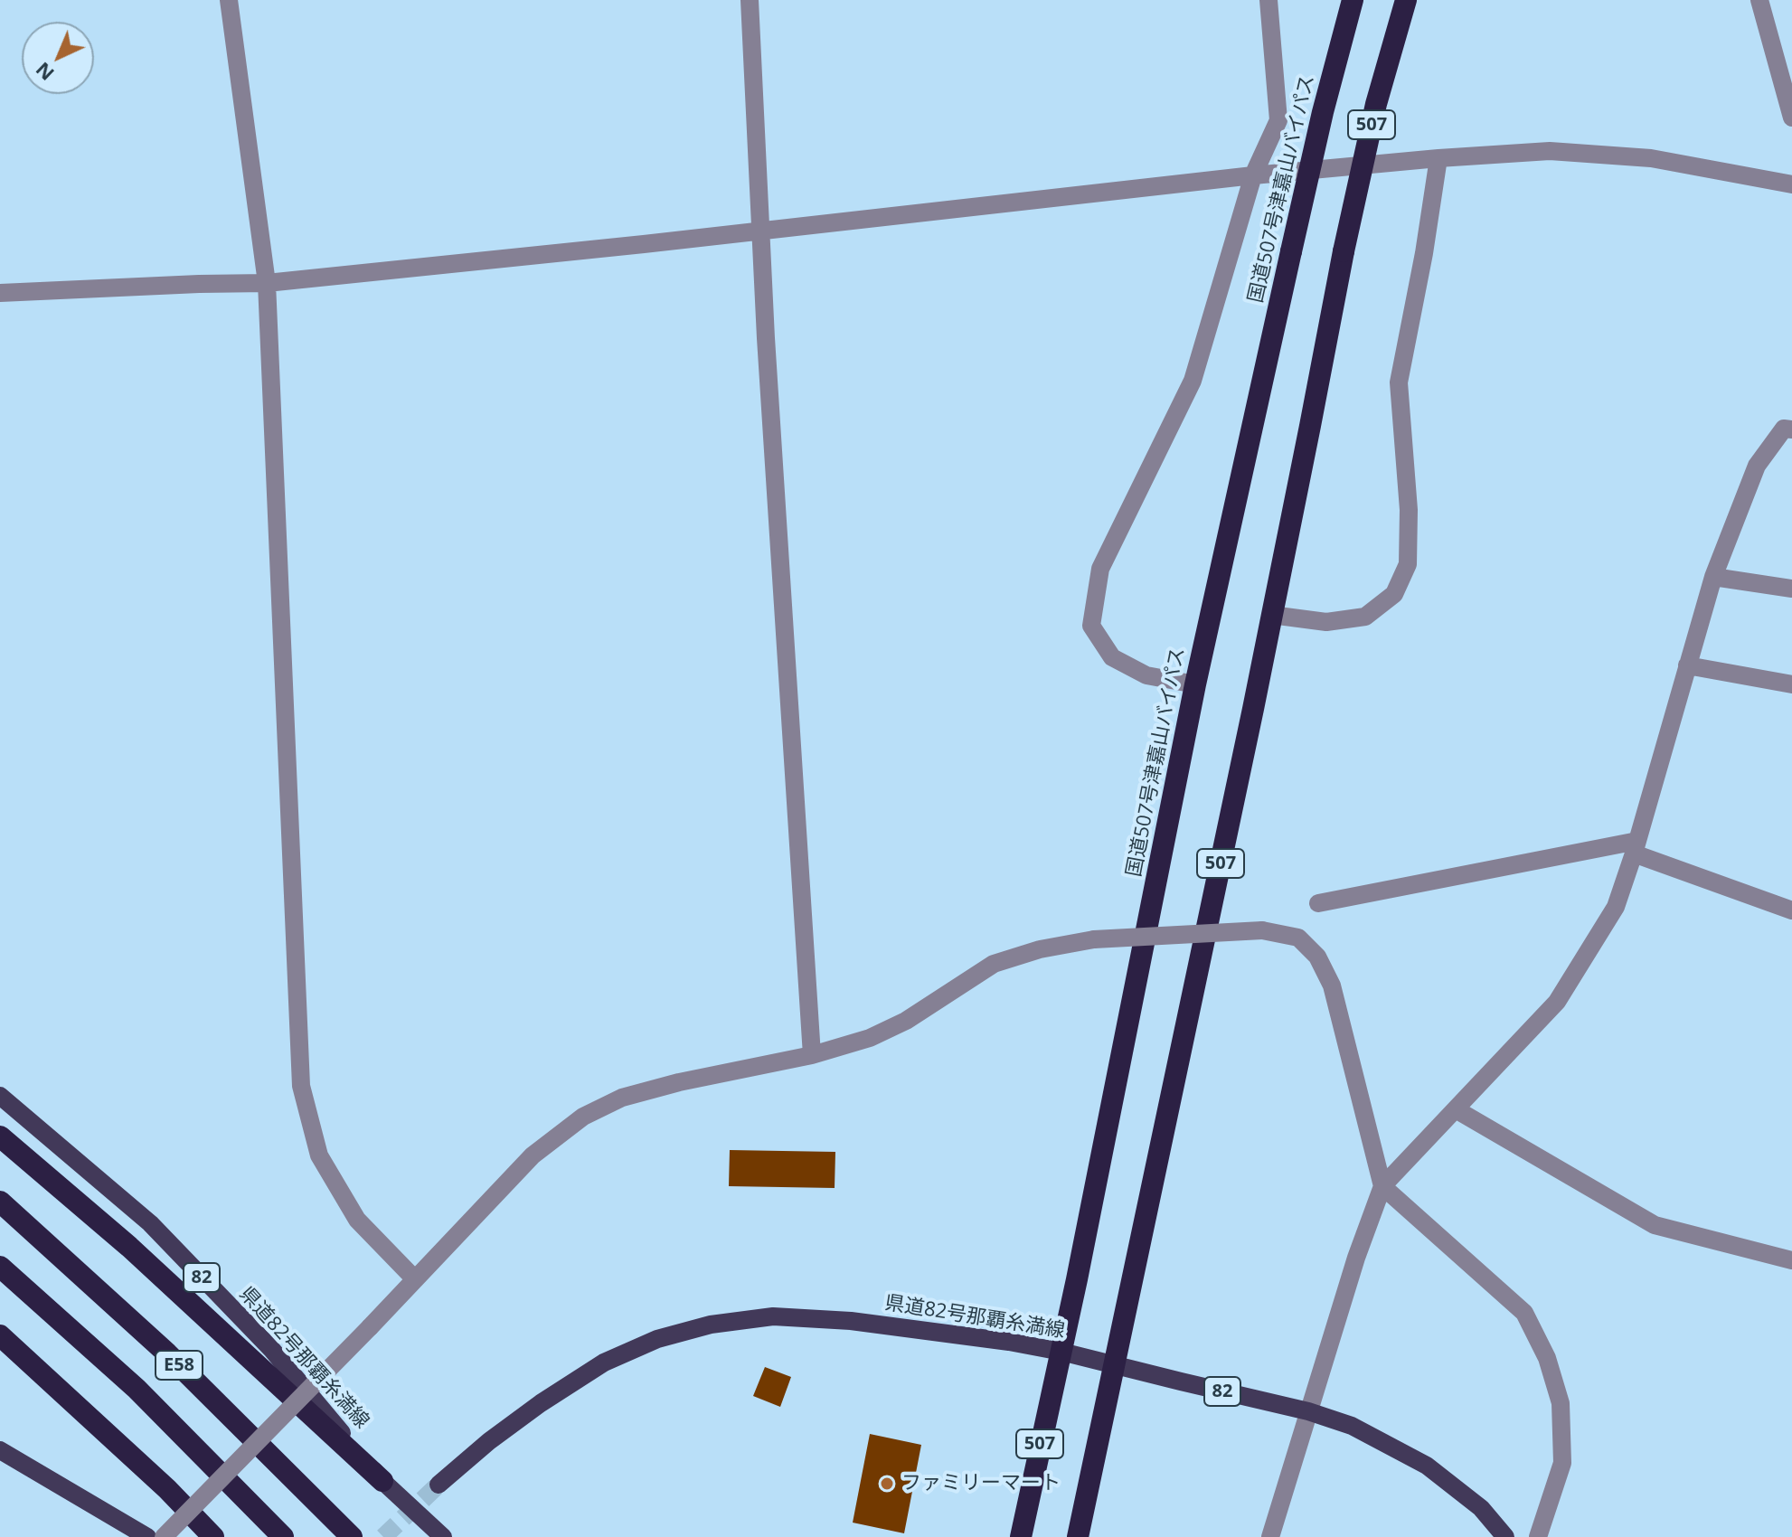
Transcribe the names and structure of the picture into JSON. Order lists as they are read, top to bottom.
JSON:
{
  "streets": {
    "highway": ["507", "国道507号津嘉山バイパス", "E58"],
    "main road": ["82", "県道82号那覇糸満線"]
  },
  "crossings": [
    ["507", "県道82号那覇糸満線"],
    ["国道507号津嘉山バイパス", "県道82号那覇糸満線"]
  ],
  "places": ["ファミリーマート"],
  "north": "bottom left"
}
